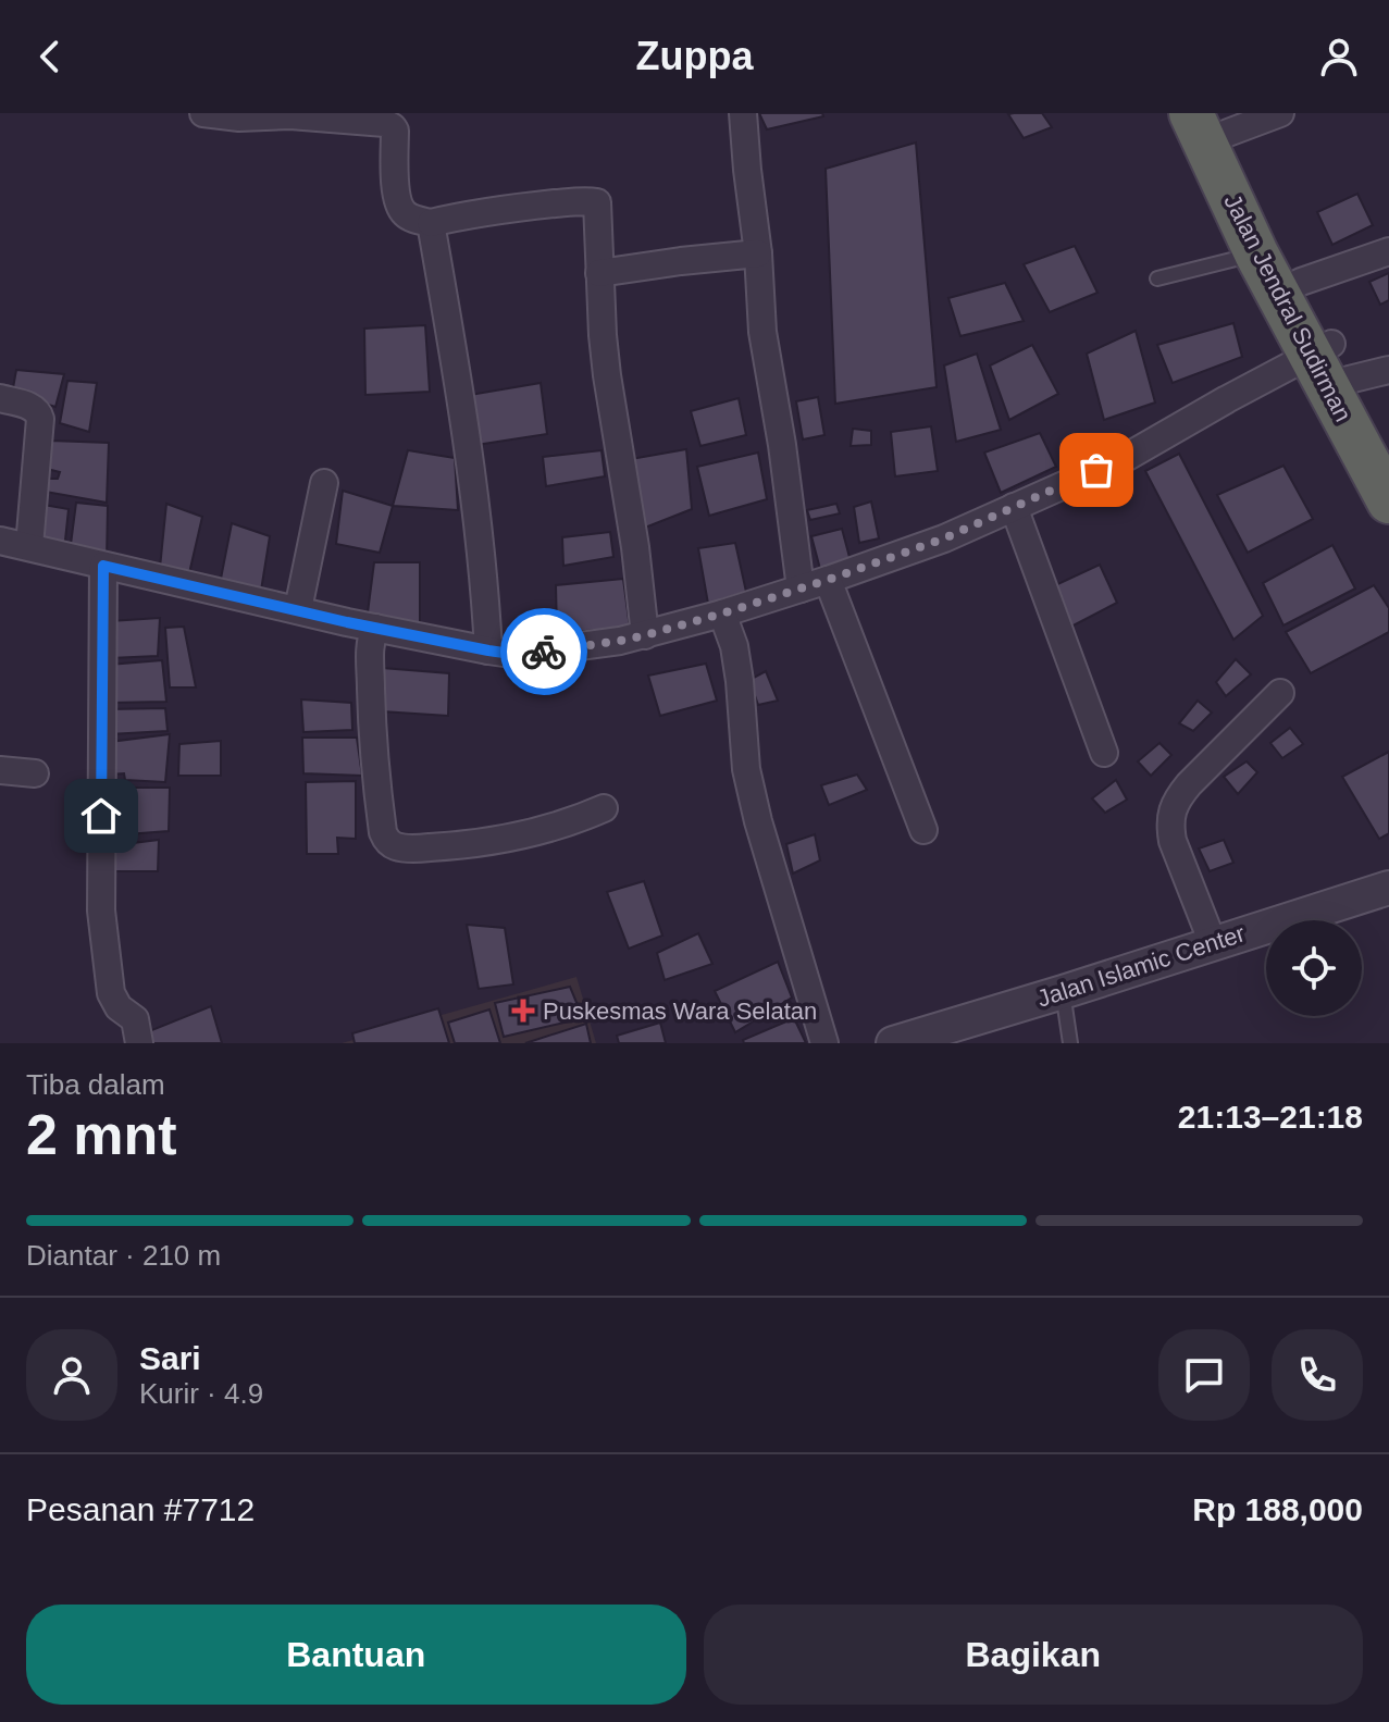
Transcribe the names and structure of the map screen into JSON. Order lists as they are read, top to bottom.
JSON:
{
  "streets": {
    "highway": ["Jalan Jendral Sudirman"],
    "street": ["Jalan Islamic Center"]
  },
  "places": {
    "health": ["Puskesmas Wara Selatan"]
  },
  "page": {
    "header": "Zuppa",
    "heading": ["2 mnt", "Tiba dalam", "21:13–21:18"],
    "panel": [
      "Sari",
      "Kurir · 4.9",
      "Pesanan #7712",
      "Rp 188,000"
    ],
    "bar": "Diantar · 210 m",
    "buttons": ["Bantuan", "Bagikan"]
  }
}
